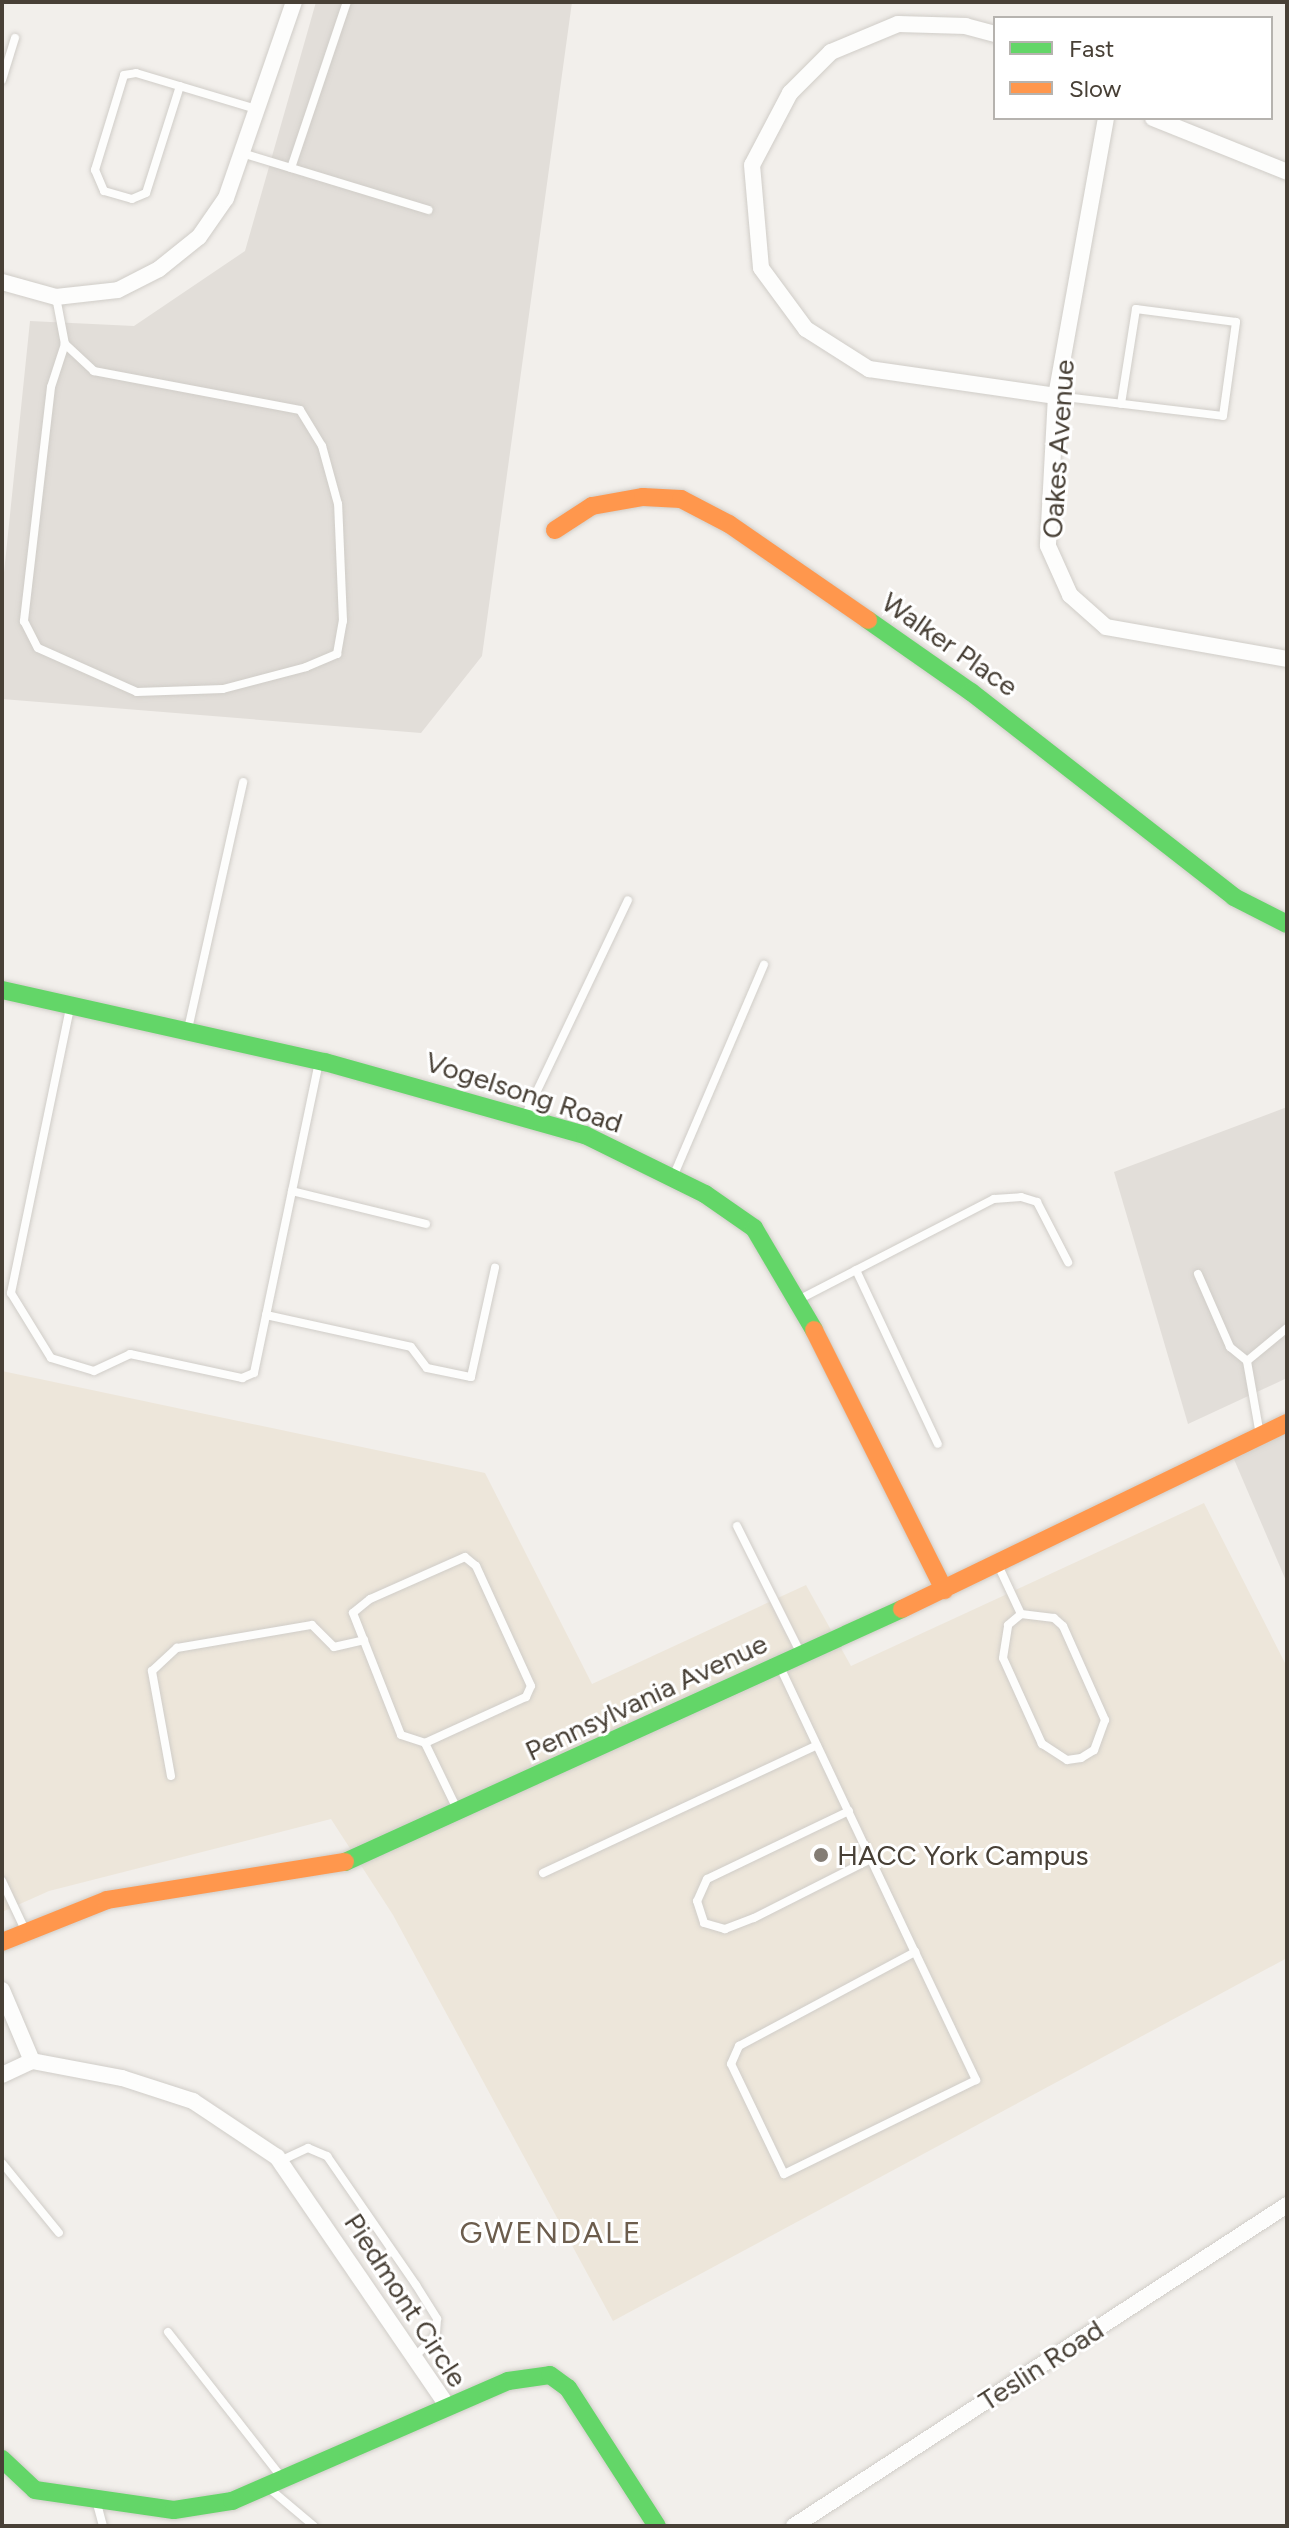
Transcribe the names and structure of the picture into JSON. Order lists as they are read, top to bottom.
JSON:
{
  "streets": {
    "street": [
      "Oakes Avenue",
      "Walker Place",
      "Vogelsong Road",
      "Pennsylvania Avenue",
      "Piedmont Circle",
      "Teslin Road"
    ]
  },
  "crossings": [
    ["Vogelsong Road", "Pennsylvania Avenue"]
  ],
  "districts": ["GWENDALE"],
  "places": ["HACC York Campus"],
  "legend": ["Fast", "Slow"]
}
